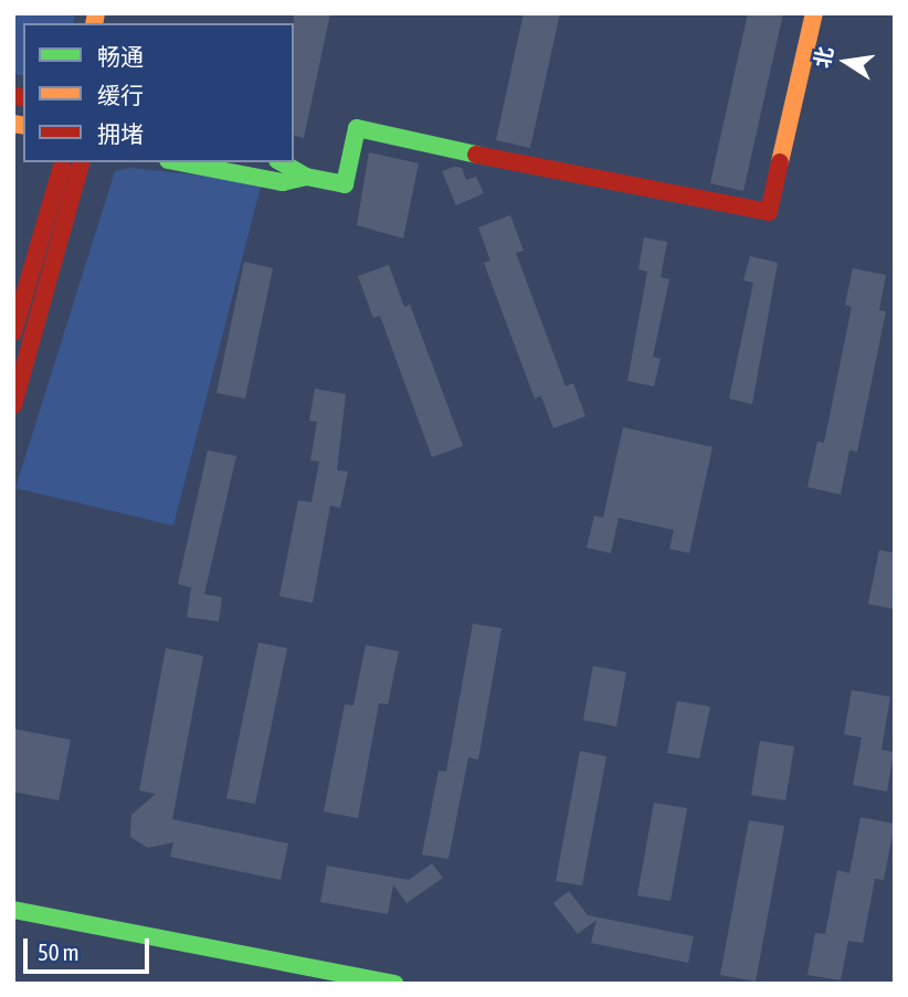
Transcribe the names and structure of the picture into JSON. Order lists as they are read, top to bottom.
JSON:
{
  "legend": ["畅通", "缓行", "拥堵"],
  "scale_bar": "50 m",
  "north": "left"
}
